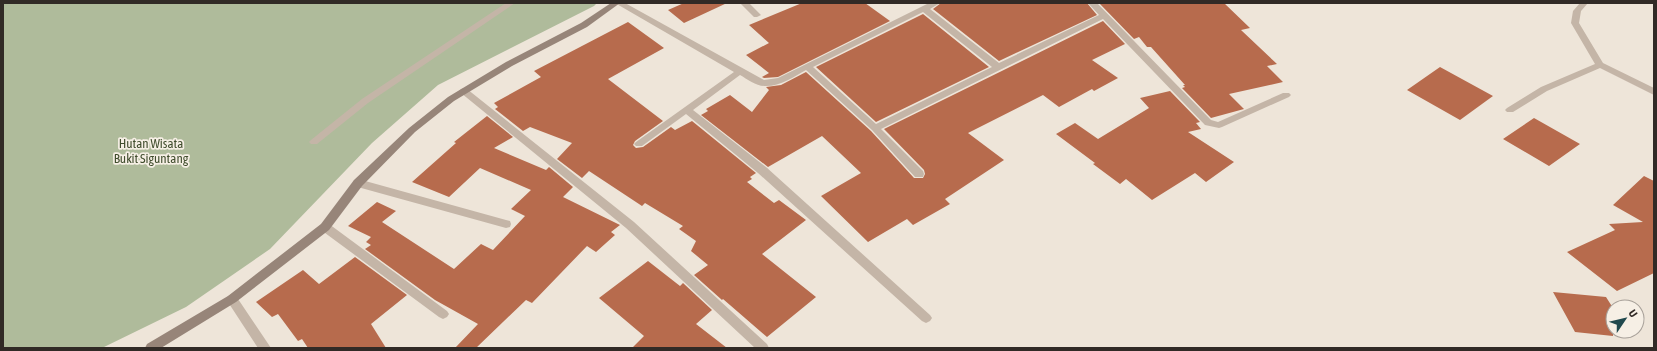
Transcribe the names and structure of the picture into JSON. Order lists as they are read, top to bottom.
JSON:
{
  "parks": ["Hutan Wisata Bukit Siguntang"],
  "north": "top right"
}
